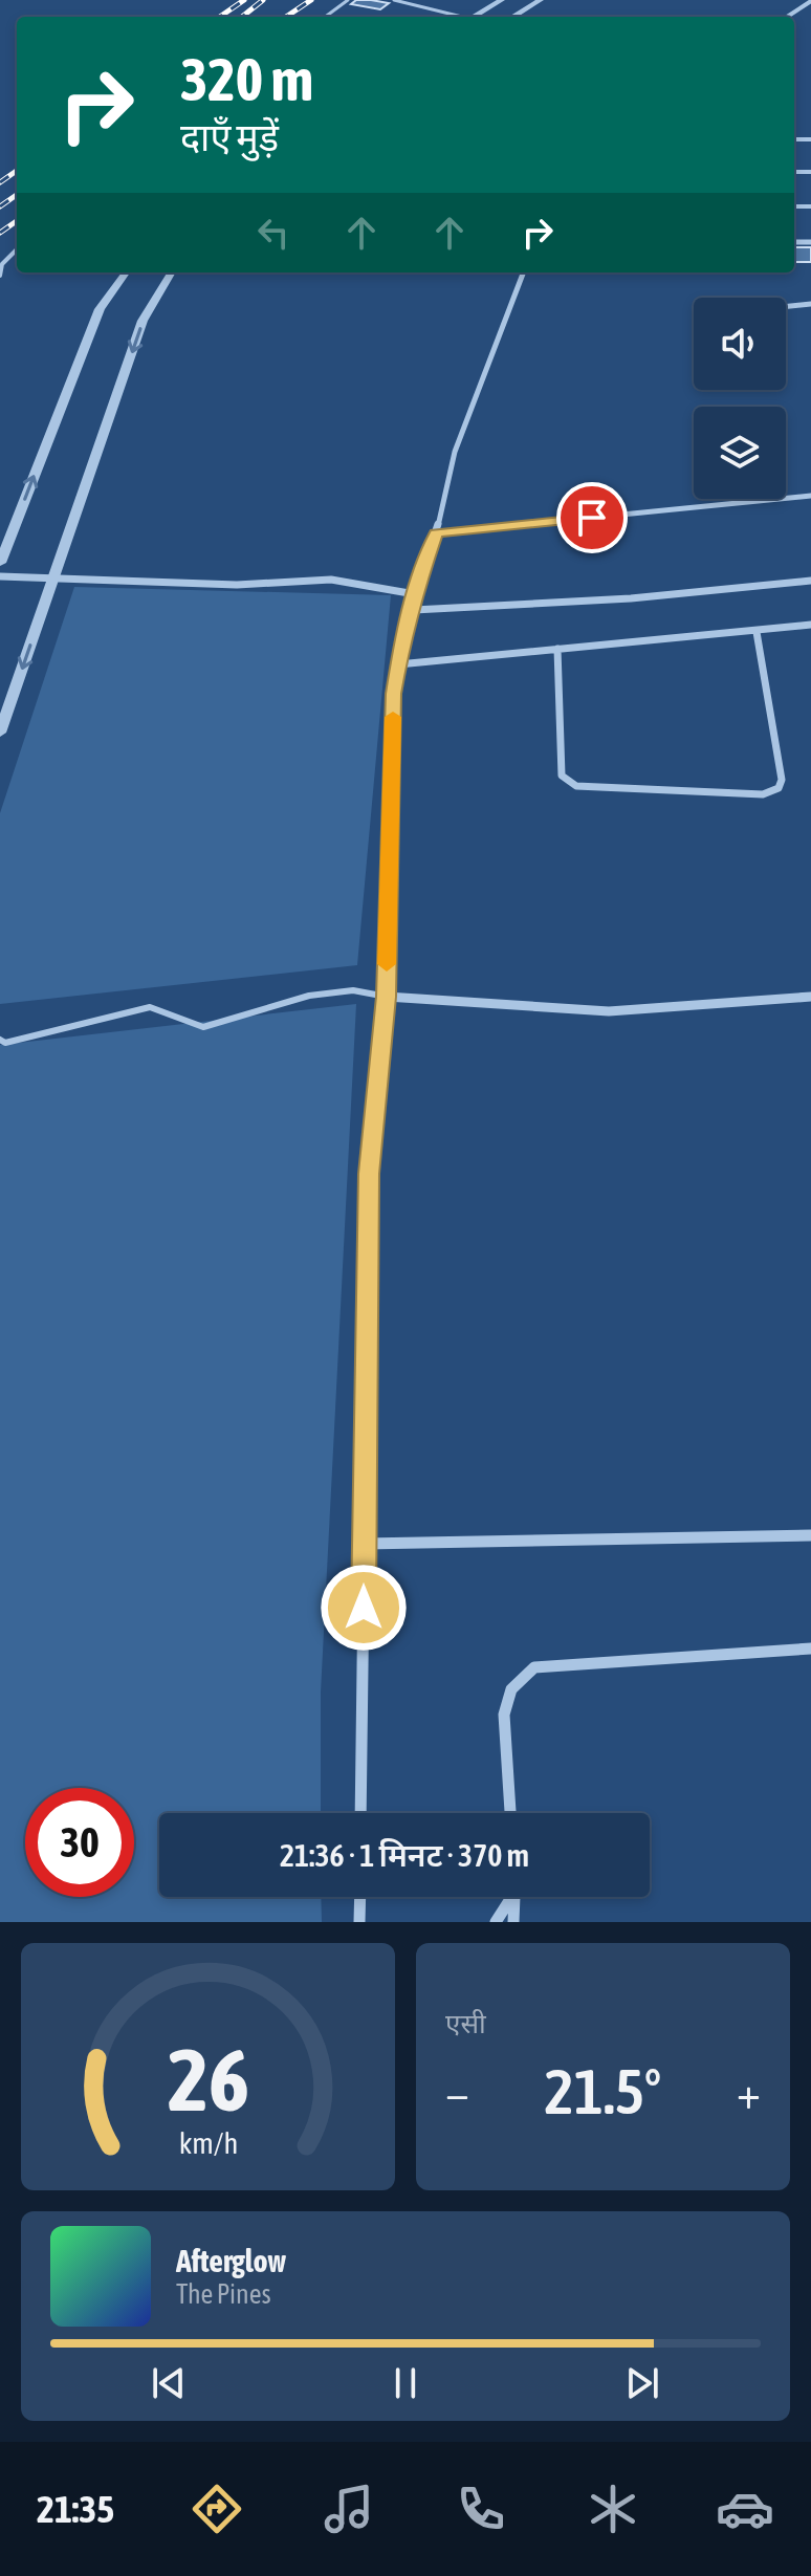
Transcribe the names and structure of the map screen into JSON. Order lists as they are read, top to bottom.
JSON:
{
  "page": {
    "turn": ["320 m", "दाएँ मुड़ें"],
    "limit": "30",
    "trip": "21:36 · 1 मिनट · 370 m",
    "tile": "एसी",
    "heat": ["−", "21.5°", "+"],
    "song": ["Afterglow", "The Pines"],
    "tabs": "21:35",
    "gauge": ["26", "km/h"]
  }
}
